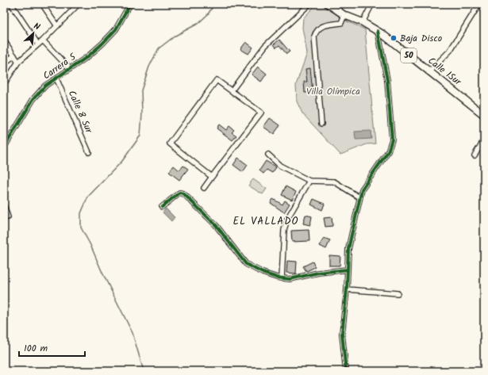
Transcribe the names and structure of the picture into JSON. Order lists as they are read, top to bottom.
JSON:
{
  "streets": {
    "highway": ["50", "Calle 1Sur"],
    "street": ["Carrera 5", "Calle 8 Sur"]
  },
  "crossings": [
    ["Carrera 5", "Calle 8 Sur"]
  ],
  "districts": ["EL VALLADO"],
  "parks": ["Villa Olímpica"],
  "places": ["Baja Disco"],
  "scale_bar": "100 m",
  "north": "top right"
}
